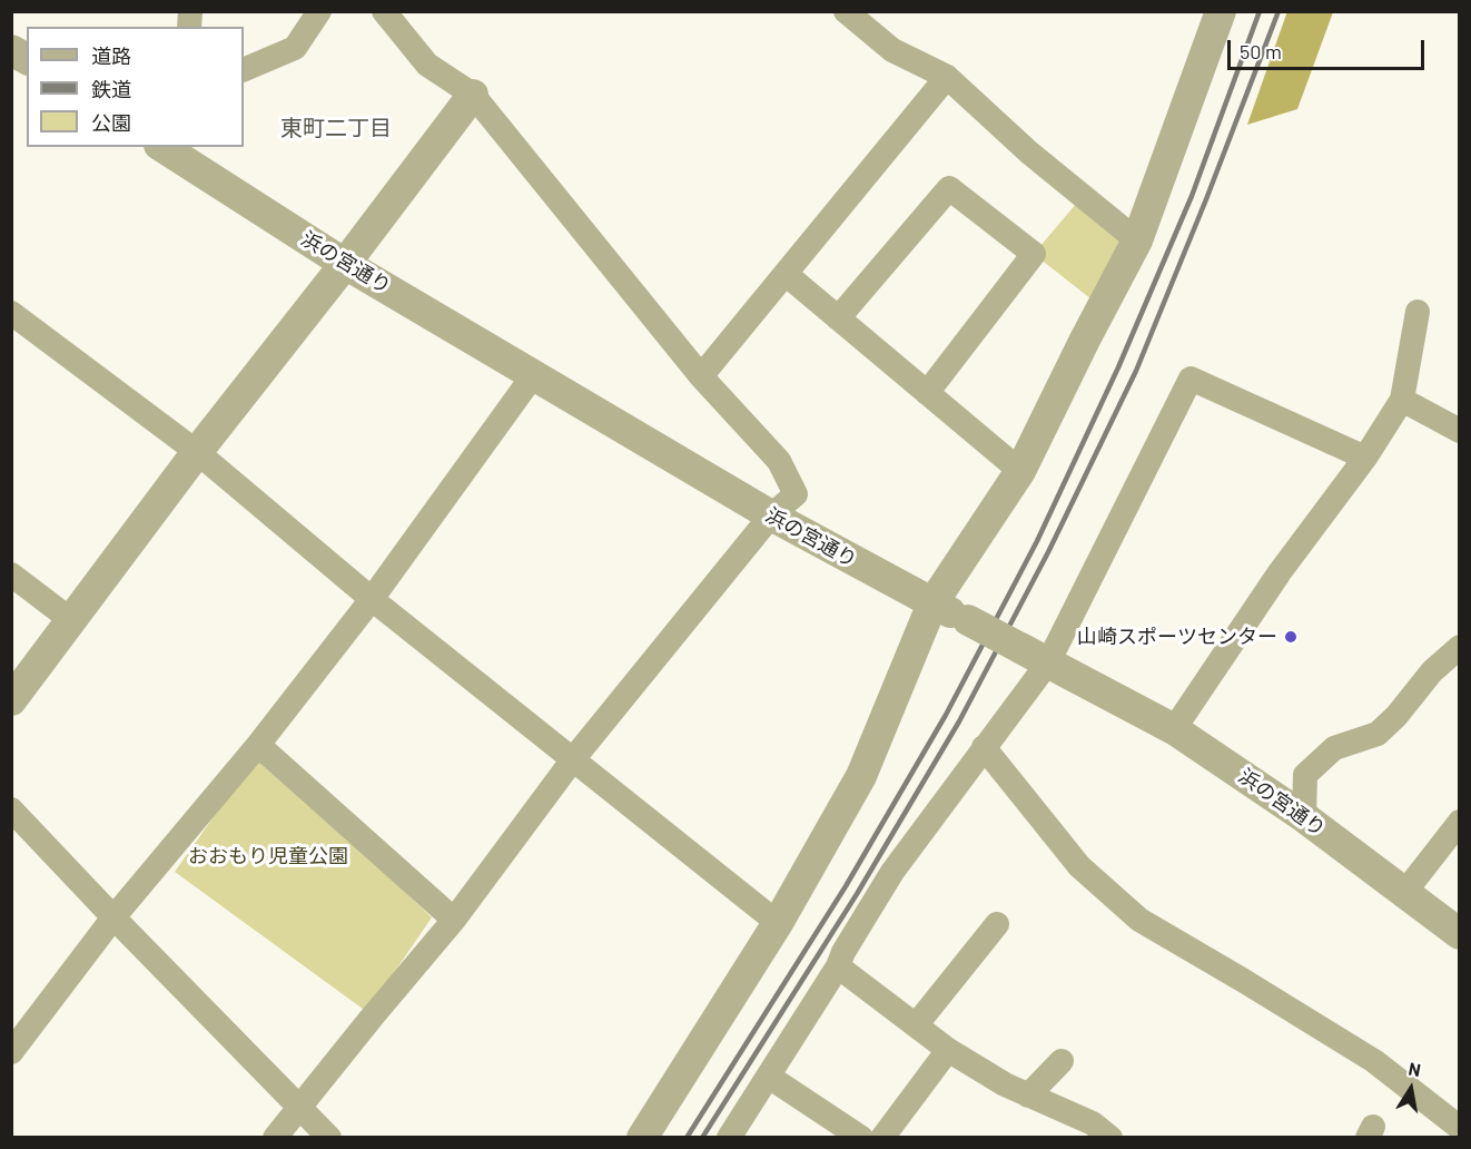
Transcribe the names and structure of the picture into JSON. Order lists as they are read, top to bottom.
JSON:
{
  "streets": {
    "street": ["浜の宮通り"]
  },
  "districts": ["東町二丁目"],
  "parks": ["おおもり児童公園"],
  "places": ["山崎スポーツセンター"],
  "legend": ["道路", "鉄道", "公園"],
  "scale_bar": "50 m",
  "north": "top"
}
